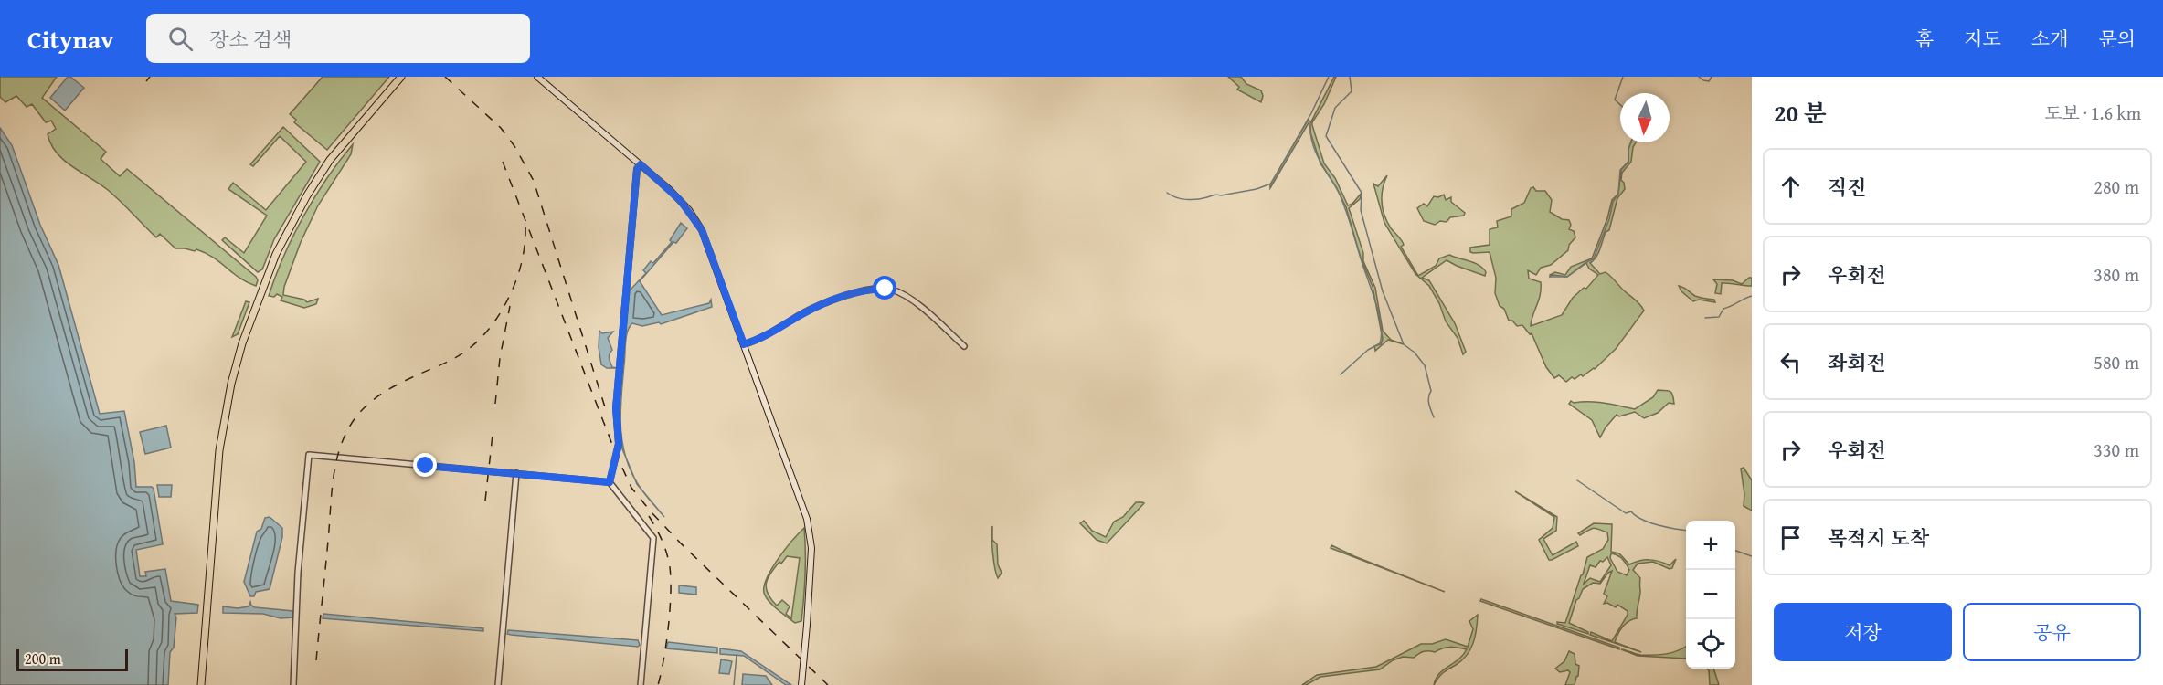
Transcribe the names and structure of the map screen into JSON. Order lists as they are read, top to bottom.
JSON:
{
  "scale_bar": "200 m",
  "north": "bottom",
  "page": {
    "header": "Citynav",
    "search": "장소 검색",
    "nav": [
      "홈",
      "지도",
      "소개",
      "문의"
    ],
    "heading": ["20 분", "도보 · 1.6 km"],
    "list": [
      ["직진", "280 m"],
      ["우회전", "380 m"],
      ["좌회전", "580 m"],
      ["우회전", "330 m"],
      "목적지 도착"
    ],
    "map_buttons": ["+", "−"],
    "buttons": ["저장", "공유"],
    "scale": "200 m"
  }
}
